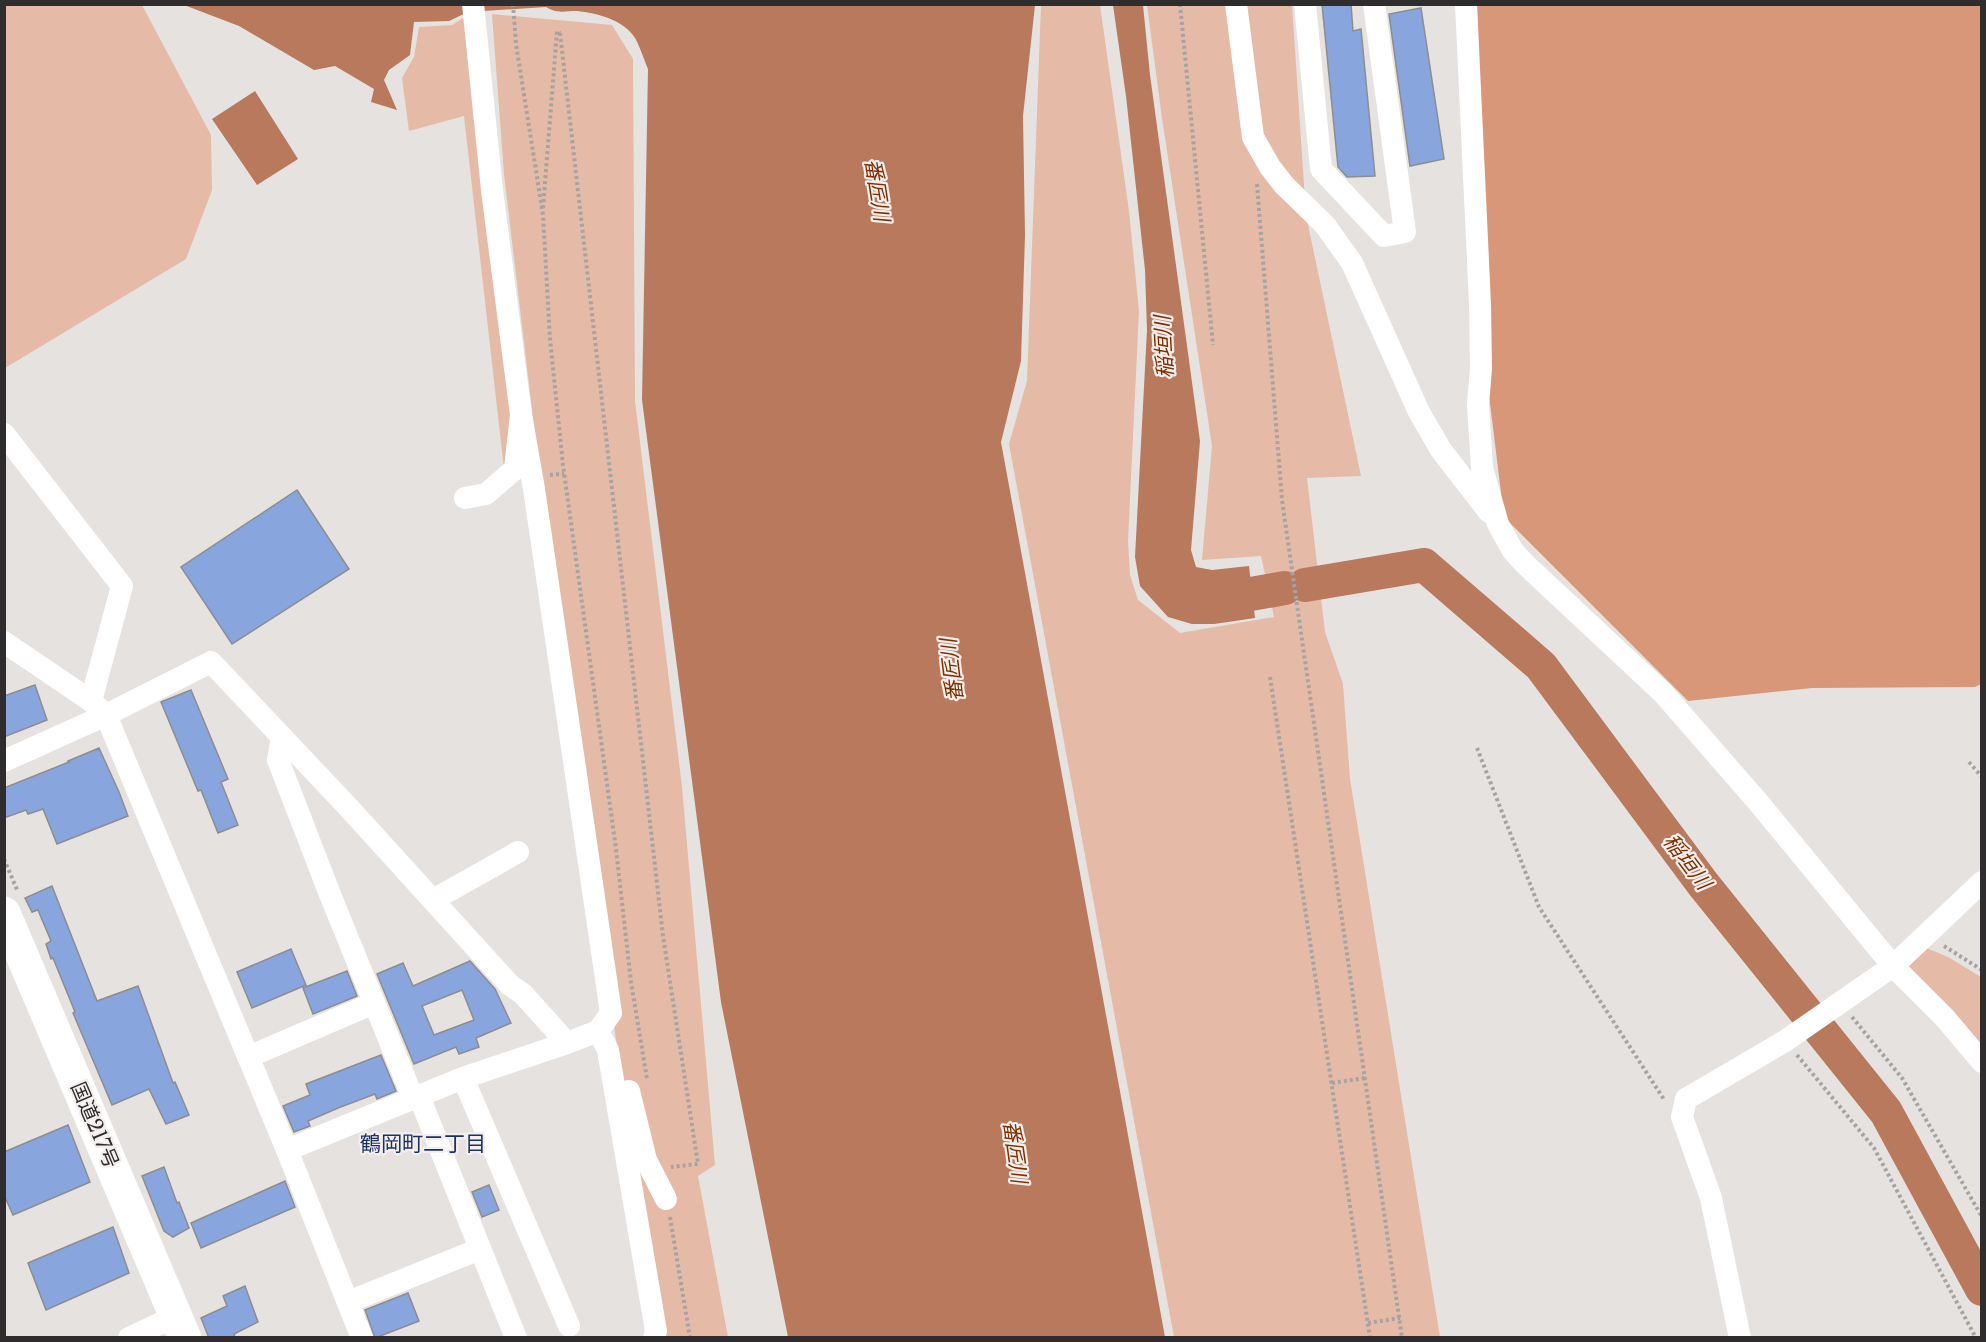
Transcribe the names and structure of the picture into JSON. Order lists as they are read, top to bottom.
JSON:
{
  "streets": {
    "highway": ["国道217号"]
  },
  "districts": ["鶴岡町二丁目"],
  "water": ["番匠川", "稲垣川"]
}
